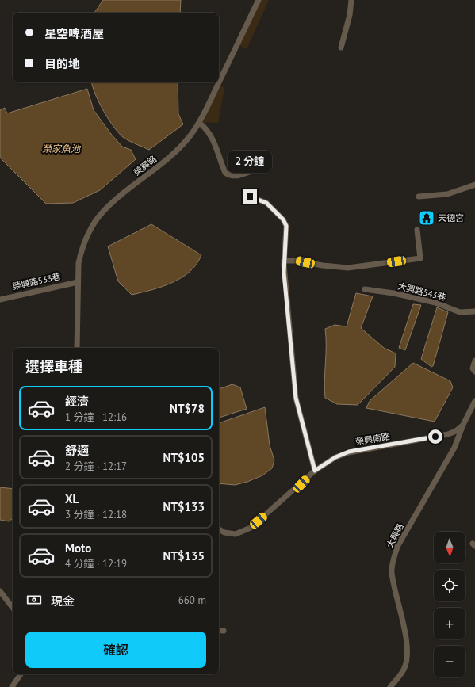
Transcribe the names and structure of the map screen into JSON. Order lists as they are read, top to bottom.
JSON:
{
  "streets": {
    "street": [
      "榮興路",
      "榮興路533巷",
      "大興路543巷",
      "榮興南路",
      "大興路"
    ]
  },
  "crossings": [
    ["榮興路", "榮興路533巷"],
    ["榮興南路", "大興路"]
  ],
  "water": ["榮家魚池"],
  "places": {
    "temple": ["天德宮"]
  },
  "north": "bottom",
  "page": {
    "banner": ["星空啤酒屋", "目的地"],
    "bubble": "2 分鐘",
    "heading": "選擇車種",
    "list": [
      {
        "name": "經濟",
        "note": "1 分鐘 · 12:16",
        "value": "NT$78"
      },
      {
        "name": "舒適",
        "note": "2 分鐘 · 12:17",
        "value": "NT$105"
      },
      {
        "name": "XL",
        "note": "3 分鐘 · 12:18",
        "value": "NT$133"
      },
      {
        "name": "Moto",
        "note": "4 分鐘 · 12:19",
        "value": "NT$135"
      }
    ],
    "map_buttons": ["+", "−"],
    "pay": ["現金", "660 m"],
    "buttons": "確認"
  }
}
